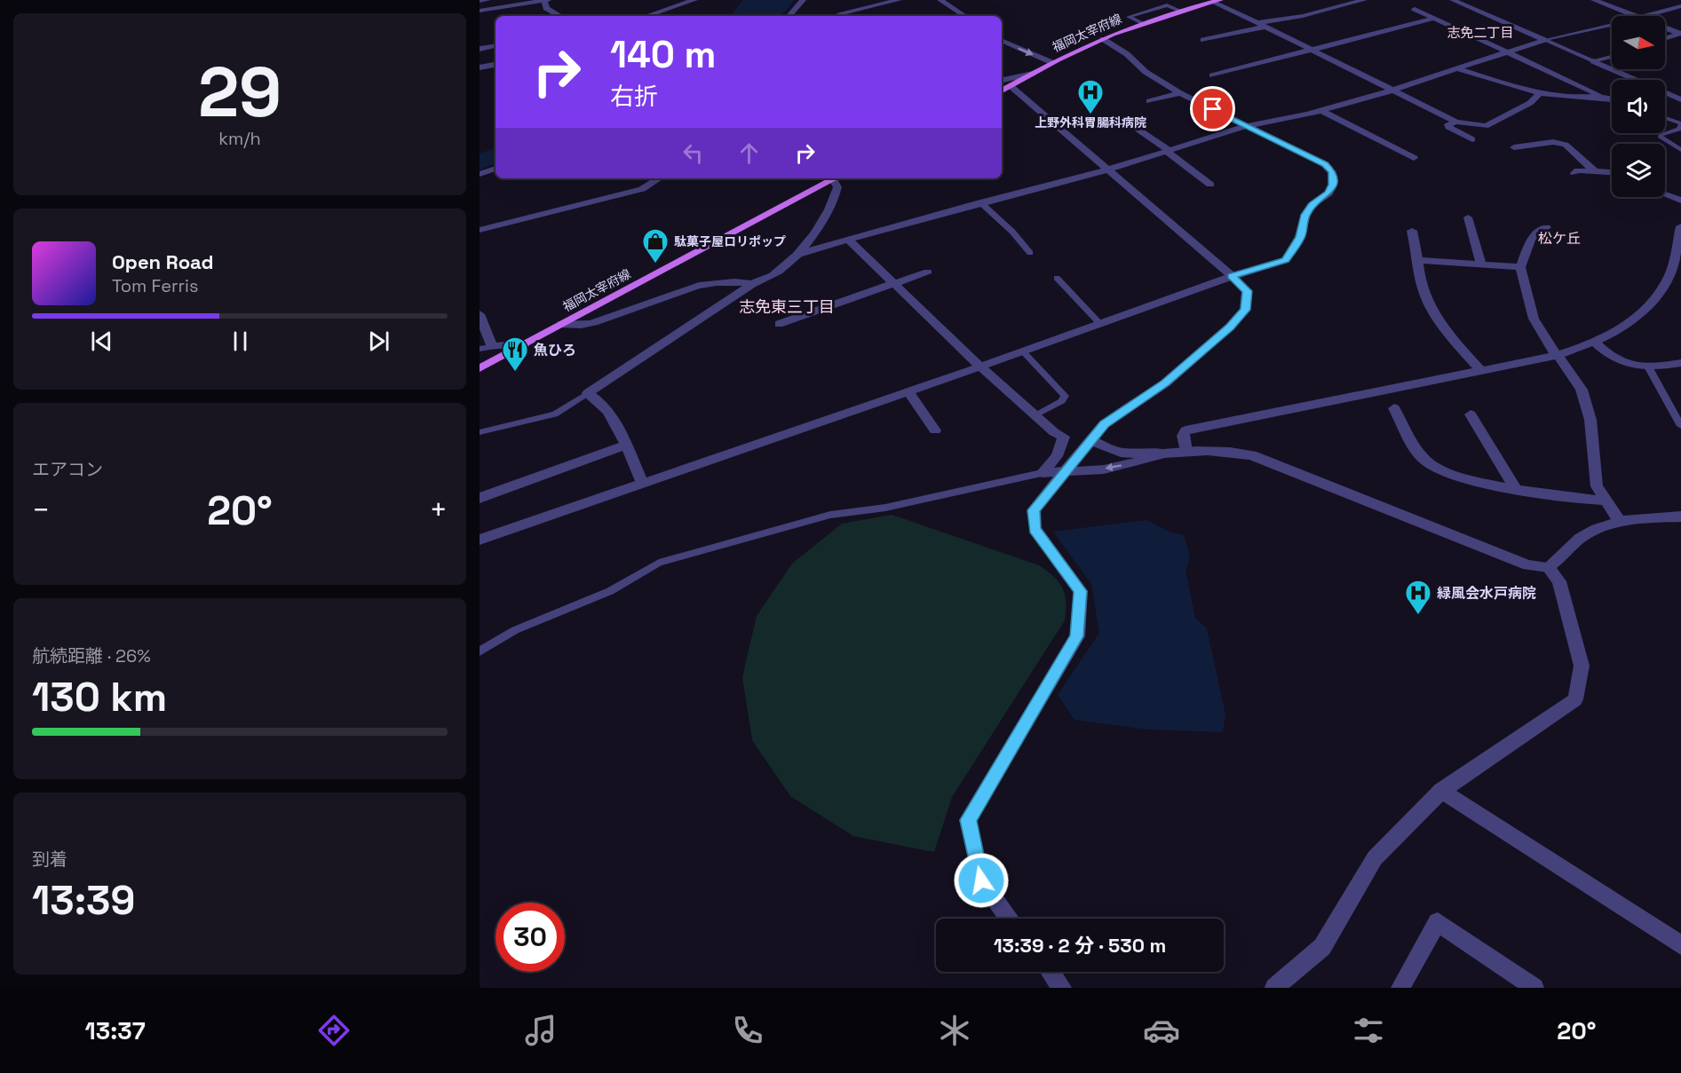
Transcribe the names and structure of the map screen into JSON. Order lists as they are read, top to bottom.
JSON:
{
  "streets": {
    "main road": ["福岡太宰府線"]
  },
  "districts": ["志免二丁目", "松ケ丘", "志免東三丁目"],
  "places": {
    "hospital": ["上野外科胃腸科病院", "緑風会水戸病院"],
    "shop": ["駄菓子屋ロリポップ"],
    "restaurant": ["魚ひろ"]
  },
  "north": "right",
  "page": {
    "tile": [
      ["29", "km/h"],
      "エアコン",
      ["航続距離 · 26%", "130 km"],
      ["到着", "13:39"]
    ],
    "turn": ["140 m", "右折"],
    "song": ["Open Road", "Tom Ferris"],
    "heat": ["−", "20°", "+"],
    "limit": "30",
    "trip": "13:39 · 2 分 · 530 m",
    "tabs": ["13:37", "20°"]
  }
}
